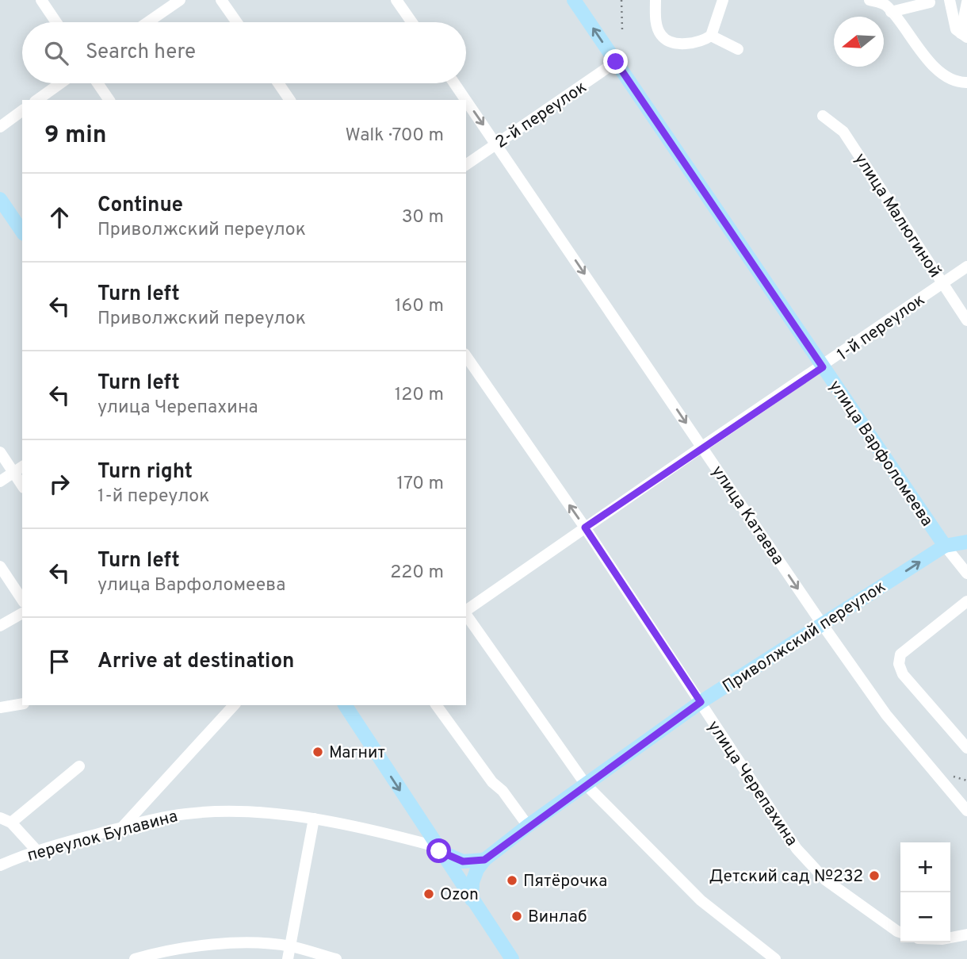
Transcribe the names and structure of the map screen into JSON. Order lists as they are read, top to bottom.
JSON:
{
  "streets": {
    "main road": ["улица Варфоломеева", "Приволжский переулок"],
    "street": [
      "2-й переулок",
      "улица Малюгиной",
      "1-й переулок",
      "улица Катаева",
      "улица Черепахина",
      "переулок Булавина"
    ]
  },
  "crossings": [
    ["2-й переулок", "улица Варфоломеева"],
    ["2-й переулок", "улица Катаева"],
    ["улица Малюгиной", "1-й переулок"],
    ["1-й переулок", "улица Варфоломеева"],
    ["1-й переулок", "улица Катаева"],
    ["1-й переулок", "улица Черепахина"],
    ["улица Варфоломеева", "Приволжский переулок"],
    ["улица Катаева", "Приволжский переулок"],
    ["Приволжский переулок", "улица Черепахина"]
  ],
  "one_way": ["улица Катаева"],
  "places": [
    "Магнит",
    "Детский сад №232",
    "Пятёрочка",
    "Ozon",
    "Винлаб"
  ],
  "north": "left",
  "page": {
    "search": "Search here",
    "heading": ["9 min", "Walk · 700 m"],
    "list": [
      ["Continue", "Приволжский переулок", "30 m"],
      ["Turn left", "Приволжский переулок", "160 m"],
      ["Turn left", "улица Черепахина", "120 m"],
      ["Turn right", "1-й переулок", "170 m"],
      ["Turn left", "улица Варфоломеева", "220 m"],
      "Arrive at destination"
    ],
    "map_buttons": ["+", "−"]
  }
}
